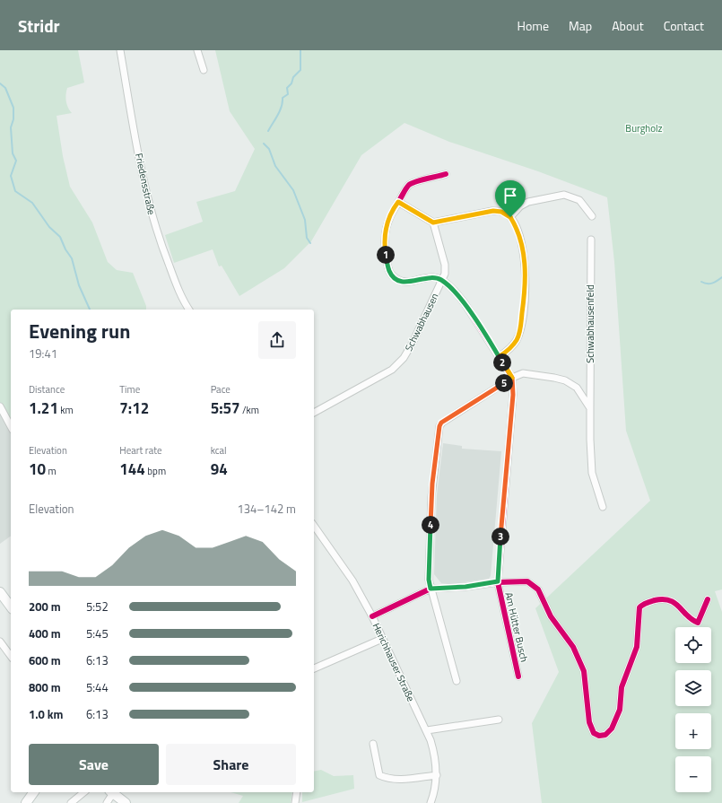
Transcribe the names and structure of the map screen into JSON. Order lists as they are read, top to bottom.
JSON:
{
  "streets": {
    "street": [
      "Friedensstraße",
      "Schwabhausen",
      "Schwabhausenfeld",
      "Am Hütter Busch",
      "Herichhauser Straße"
    ]
  },
  "parks": ["Burgholz"],
  "page": {
    "header": "Stridr",
    "nav": [
      "Home",
      "Map",
      "About",
      "Contact"
    ],
    "pins": [
      "1",
      "2",
      "5",
      "4",
      "3"
    ],
    "heading": ["Evening run", "19:41"],
    "stats": [
      ["Distance", "1.21 km"],
      ["Time", "7:12"],
      ["Pace", "5:57 /km"],
      ["Elevation", "10 m"],
      ["Heart rate", "144 bpm"],
      ["kcal", "94"]
    ],
    "chart": ["Elevation", "134–142 m"],
    "list": [
      {
        "name": "200 m",
        "note": "5:52"
      },
      {
        "name": "400 m",
        "note": "5:45"
      },
      {
        "name": "600 m",
        "note": "6:13"
      },
      {
        "name": "800 m",
        "note": "5:44"
      },
      {
        "name": "1.0 km",
        "note": "6:13"
      }
    ],
    "map_buttons": ["+", "−"],
    "buttons": ["Save", "Share"]
  }
}
